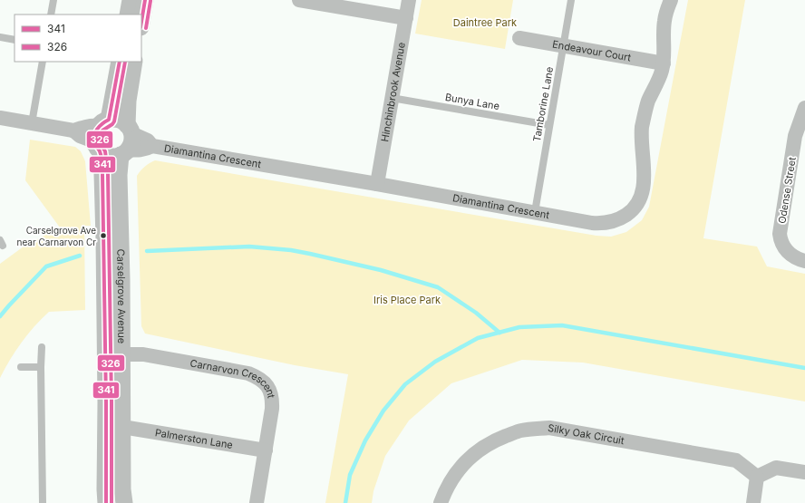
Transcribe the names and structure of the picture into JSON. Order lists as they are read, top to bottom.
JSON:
{
  "streets": {
    "street": [
      "Endeavour Court",
      "Hinchinbrook Avenue",
      "Diamantina Crescent",
      "Odense Street",
      "Carselgrove Avenue",
      "Carnarvon Crescent",
      "Silky Oak Circuit",
      "Palmerston Lane"
    ],
    "lane": ["Bunya Lane", "Tamborine Lane"]
  },
  "crossings": [
    ["Endeavour Court", "Tamborine Lane"],
    ["Endeavour Court", "Diamantina Crescent"],
    ["Hinchinbrook Avenue", "Bunya Lane"],
    ["Hinchinbrook Avenue", "Diamantina Crescent"],
    ["Bunya Lane", "Tamborine Lane"],
    ["Tamborine Lane", "Diamantina Crescent"],
    ["Diamantina Crescent", "Carselgrove Avenue"],
    ["Carselgrove Avenue", "Carnarvon Crescent"],
    ["Carselgrove Avenue", "Palmerston Lane"],
    ["Carnarvon Crescent", "Palmerston Lane"]
  ],
  "parks": ["Daintree Park", "Iris Place Park"],
  "places": ["Carselgrove Ave near Carnarvon Cr"],
  "lines": ["transit line 341", "transit line 326"],
  "legend": ["341", "326"]
}
